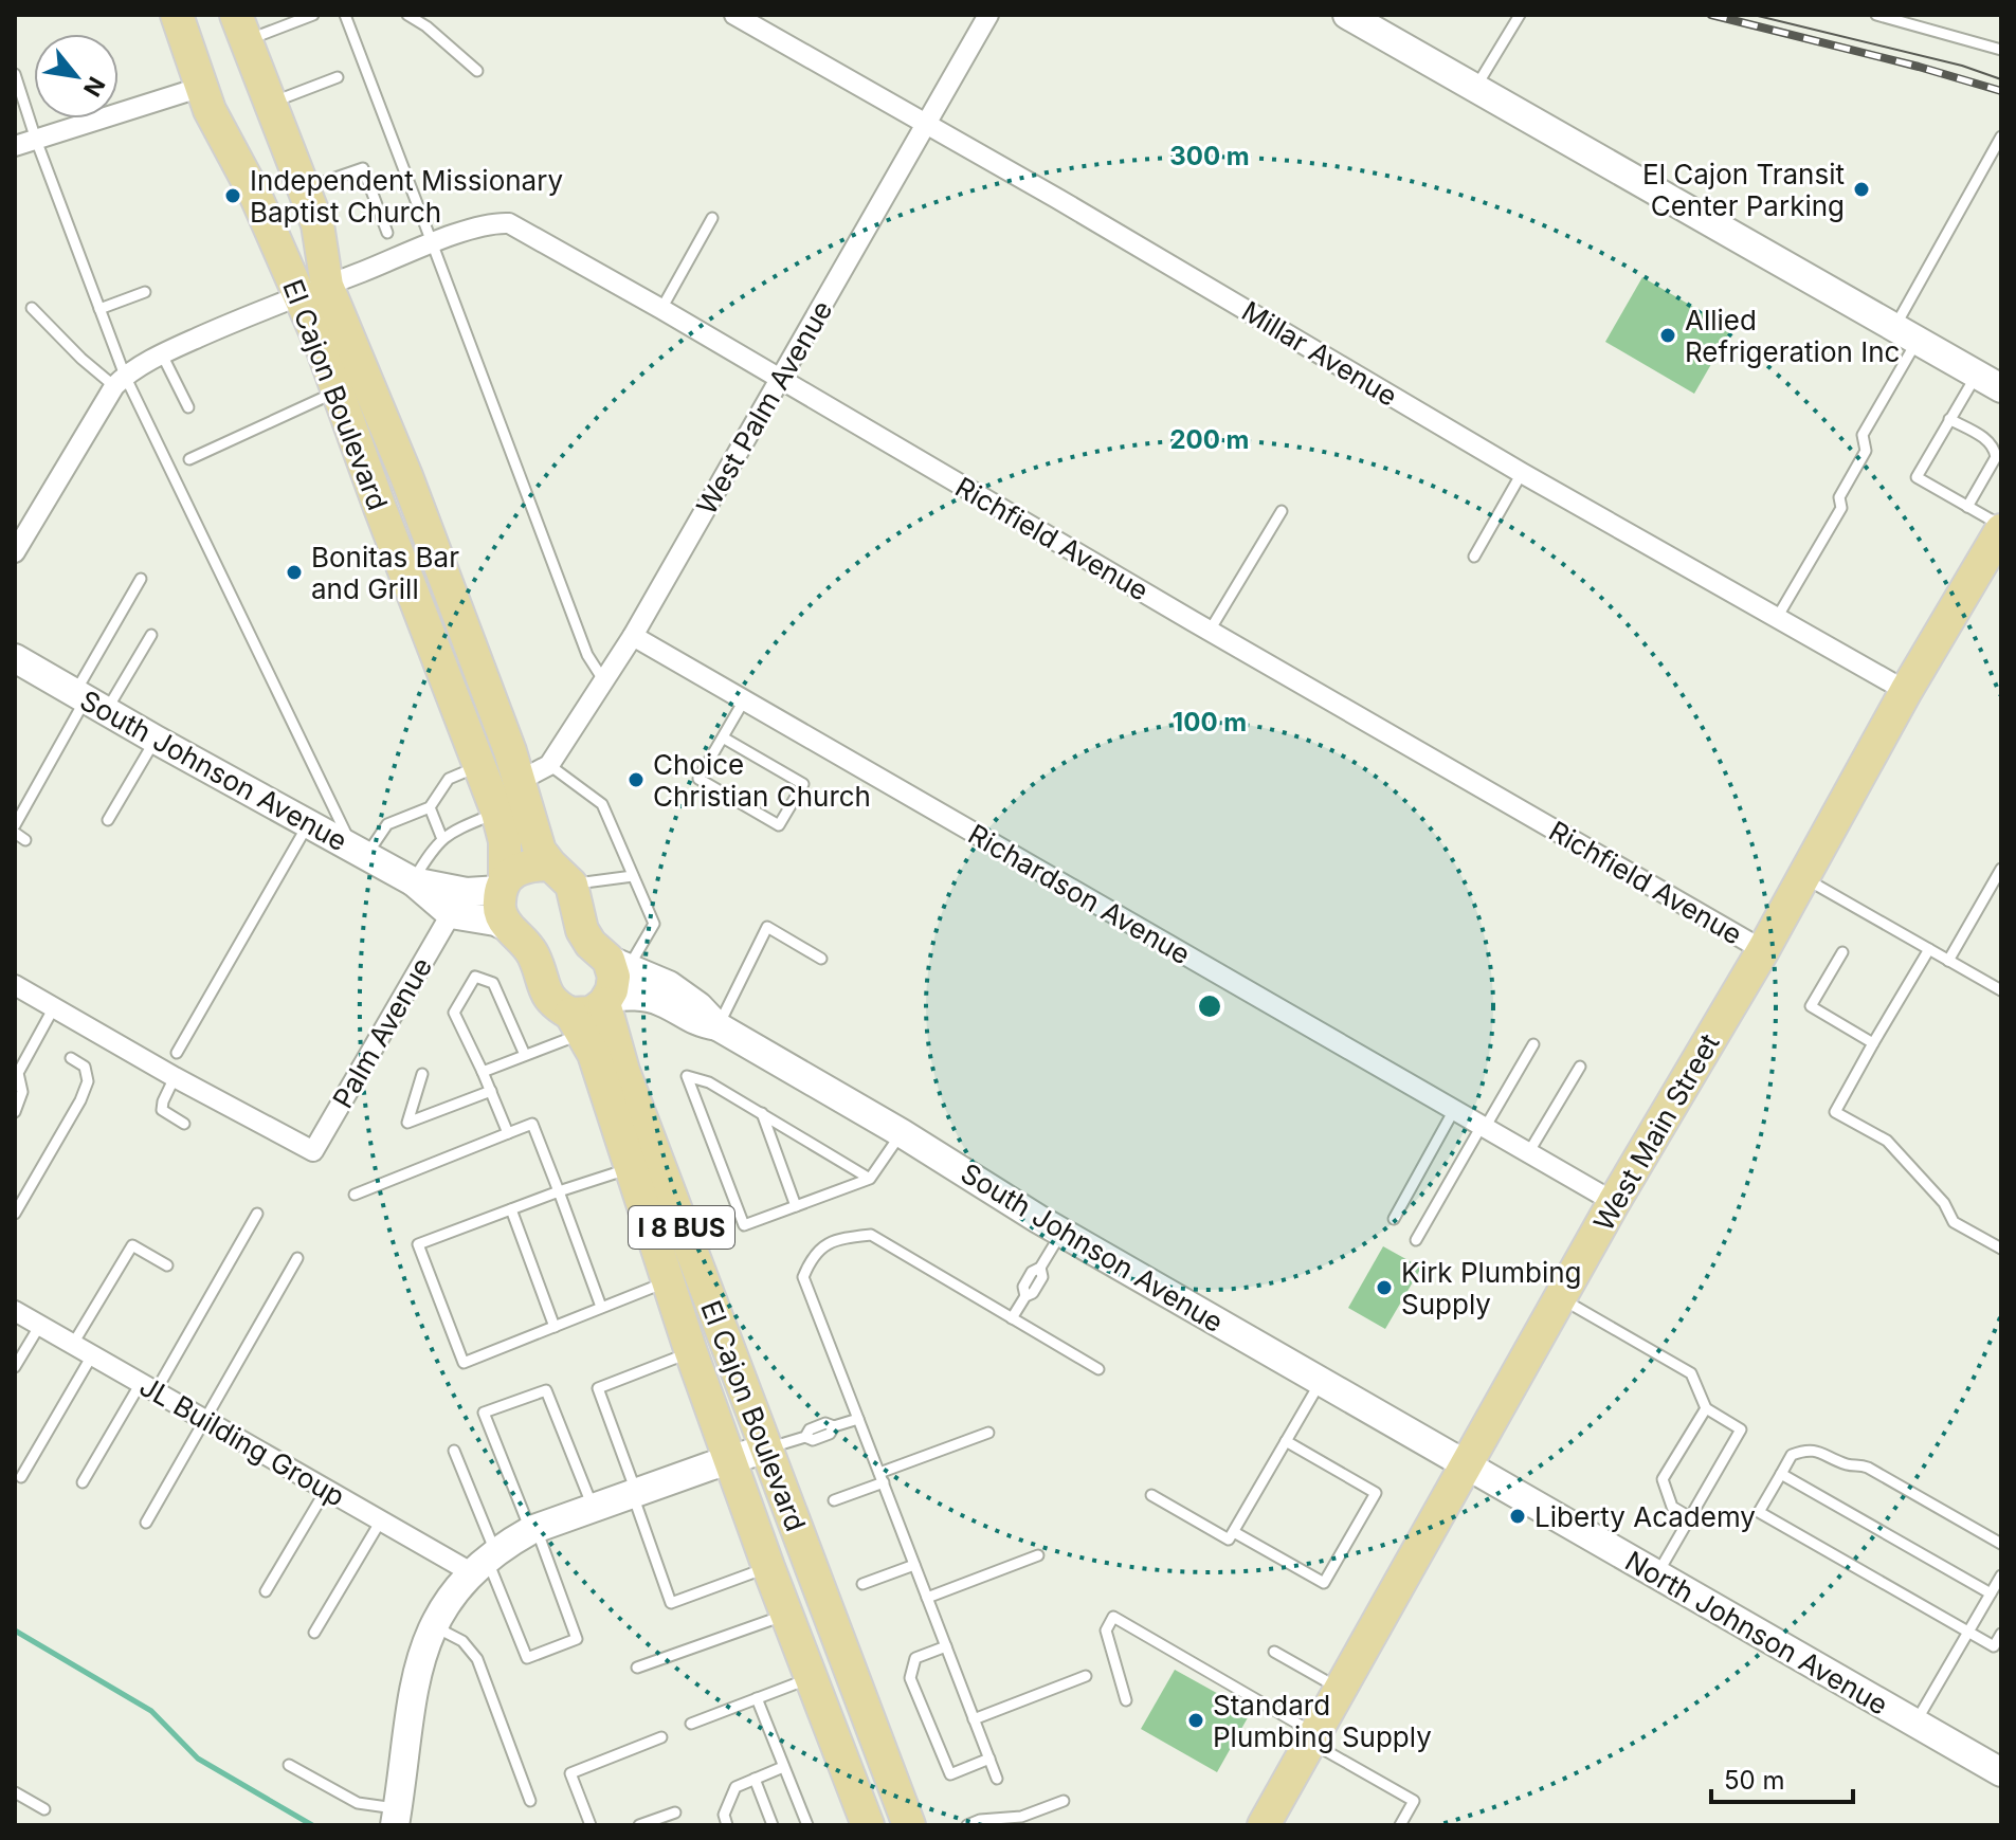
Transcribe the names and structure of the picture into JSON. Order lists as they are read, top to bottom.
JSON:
{
  "streets": {
    "main road": [
      "El Cajon Boulevard",
      "South Johnson Avenue",
      "West Main Street",
      "I 8 BUS",
      "North Johnson Avenue"
    ],
    "street": [
      "Millar Avenue",
      "West Palm Avenue",
      "Richfield Avenue",
      "Richardson Avenue",
      "Palm Avenue",
      "JL Building Group"
    ]
  },
  "crossings": [
    ["Millar Avenue", "West Palm Avenue"],
    ["Millar Avenue", "West Main Street"],
    ["El Cajon Boulevard", "West Palm Avenue"],
    ["El Cajon Boulevard", "Richfield Avenue"],
    ["El Cajon Boulevard", "South Johnson Avenue"],
    ["El Cajon Boulevard", "I 8 BUS"],
    ["West Palm Avenue", "Richfield Avenue"],
    ["West Palm Avenue", "Richardson Avenue"],
    ["Richfield Avenue", "West Main Street"],
    ["South Johnson Avenue", "Palm Avenue"],
    ["South Johnson Avenue", "West Main Street"],
    ["South Johnson Avenue", "I 8 BUS"],
    ["South Johnson Avenue", "North Johnson Avenue"],
    ["Richardson Avenue", "West Main Street"],
    ["West Main Street", "North Johnson Avenue"]
  ],
  "places": [
    "El Cajon Transit Center Parking",
    "Independent Missionary Baptist Church",
    "Allied Refrigeration Inc",
    "Bonitas Bar and Grill",
    "Choice Christian Church",
    "Kirk Plumbing Supply",
    "Liberty Academy",
    "Standard Plumbing Supply"
  ],
  "scale_bar": "50 m",
  "north": "bottom right",
  "rings": ["300 m", "200 m", "100 m"]
}
